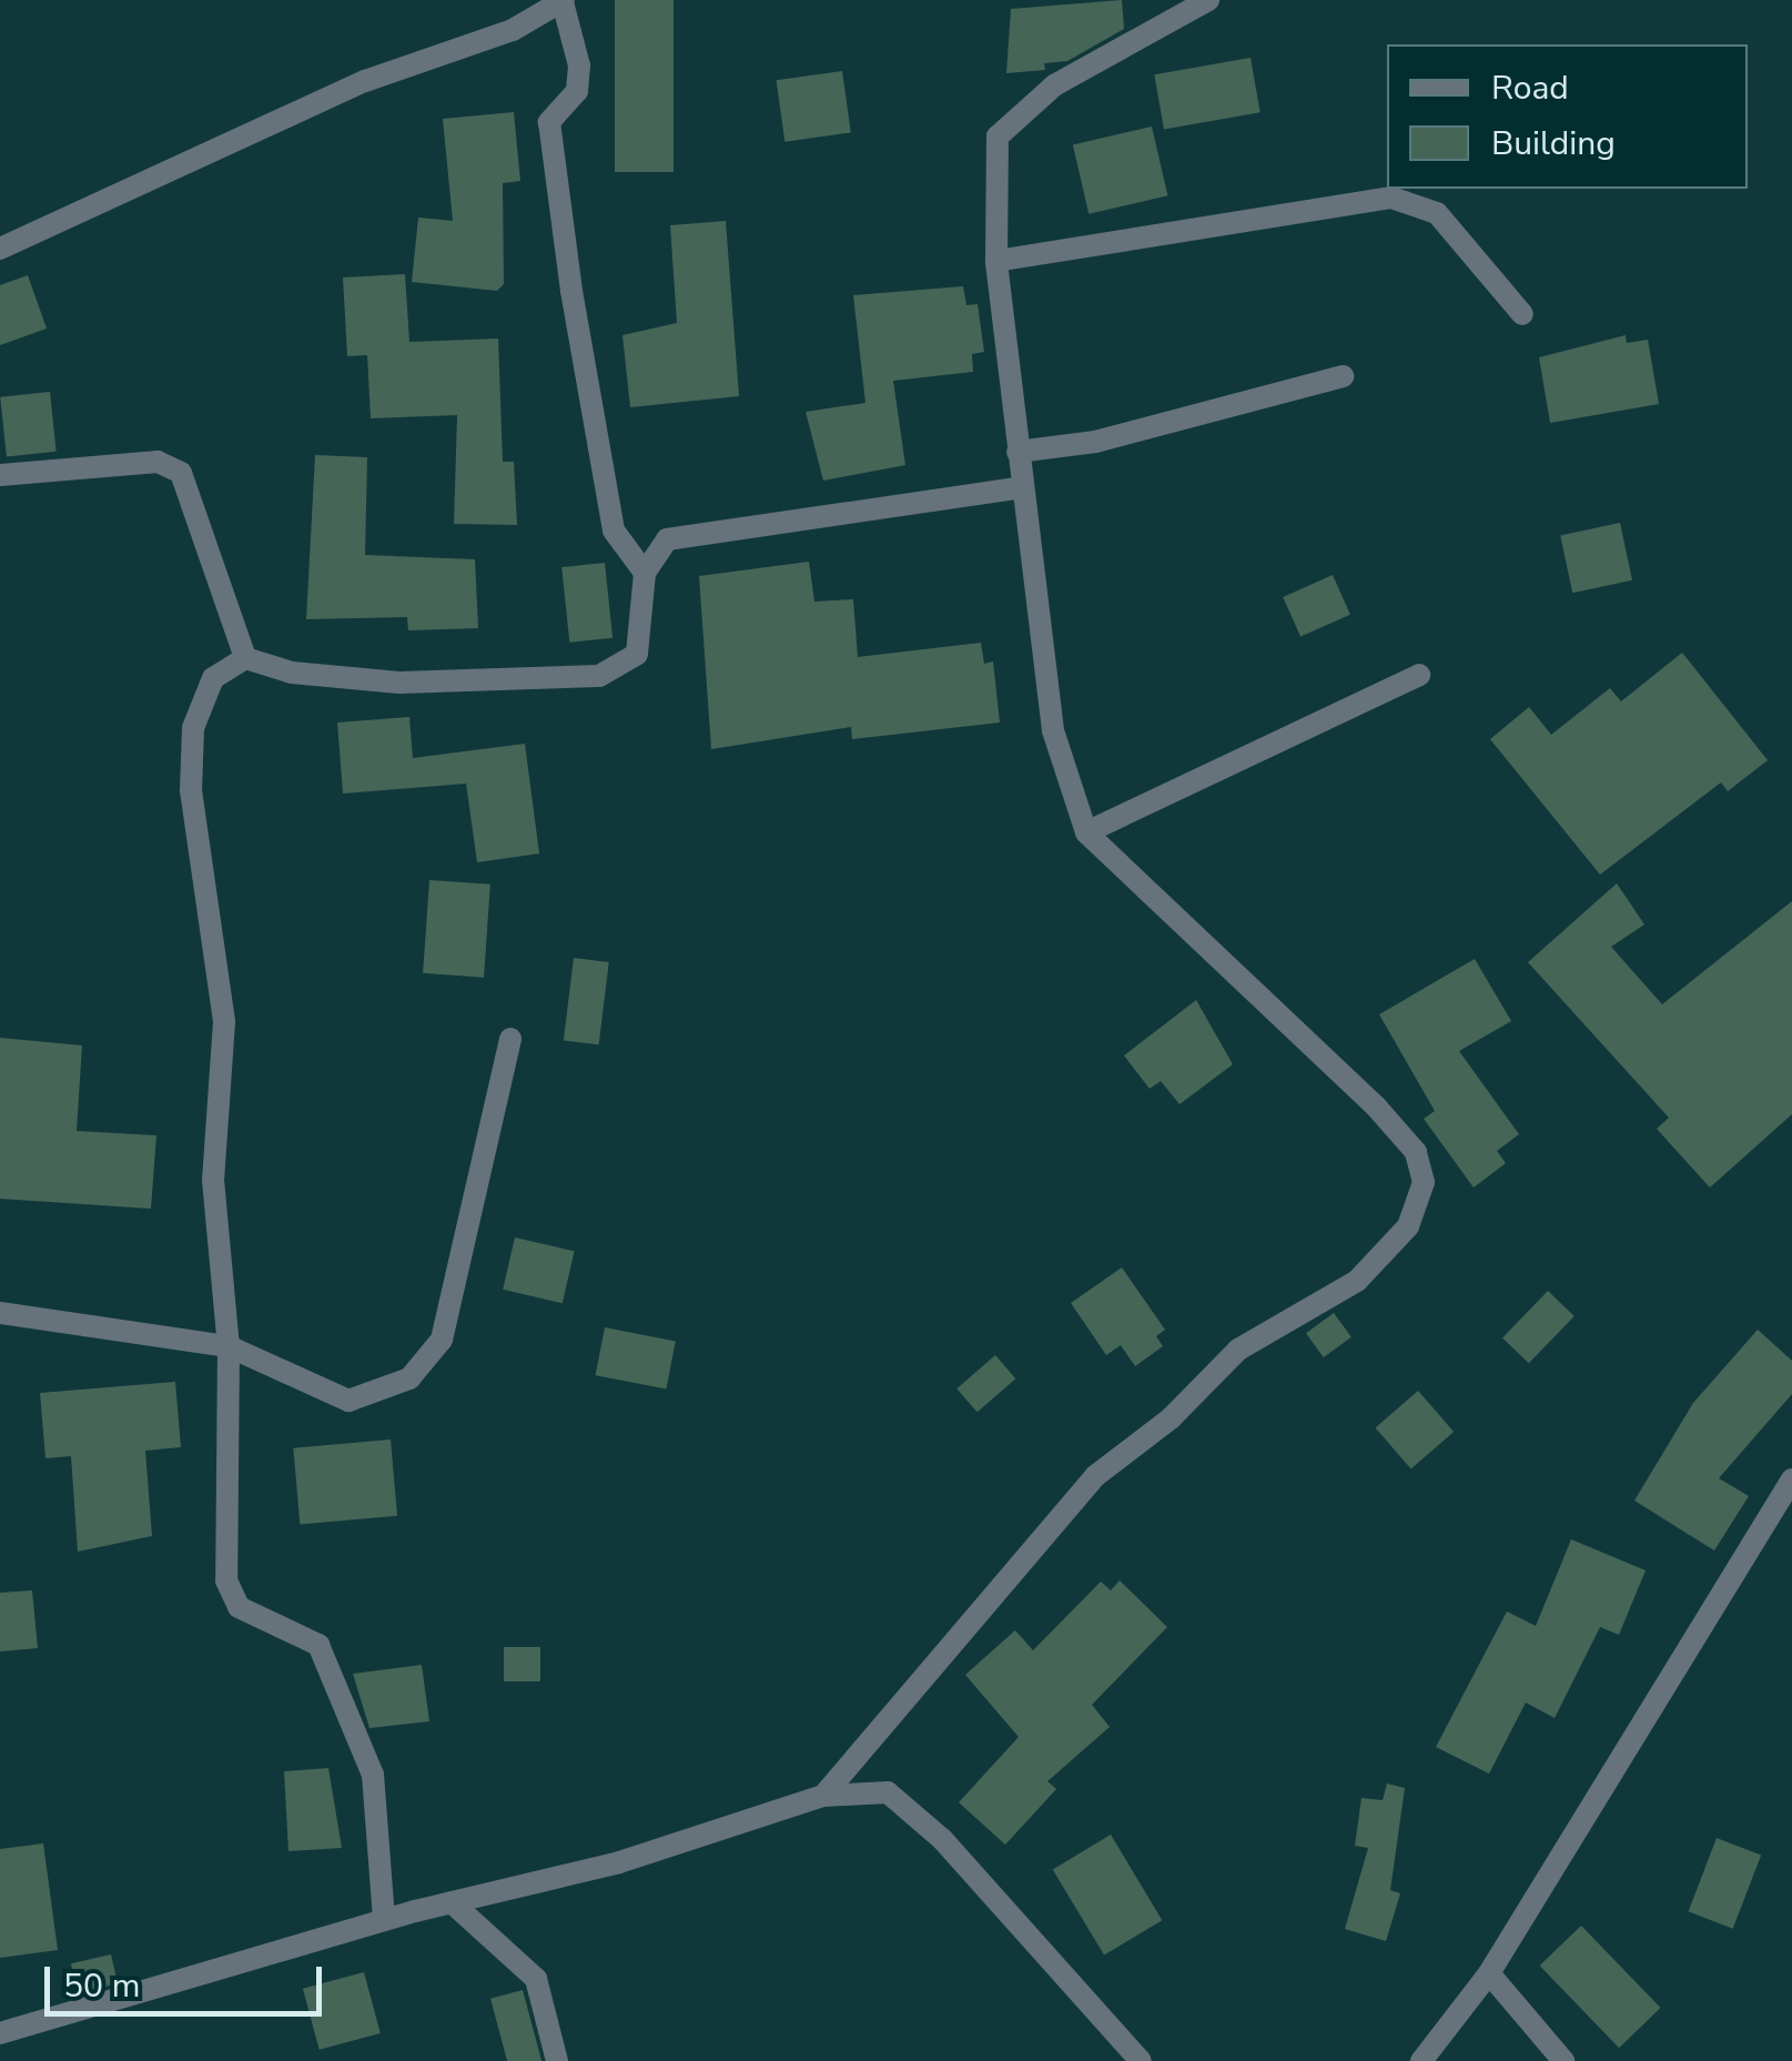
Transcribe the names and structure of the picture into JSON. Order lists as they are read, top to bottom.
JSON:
{
  "legend": ["Road", "Building"],
  "scale_bar": "50 m"
}
